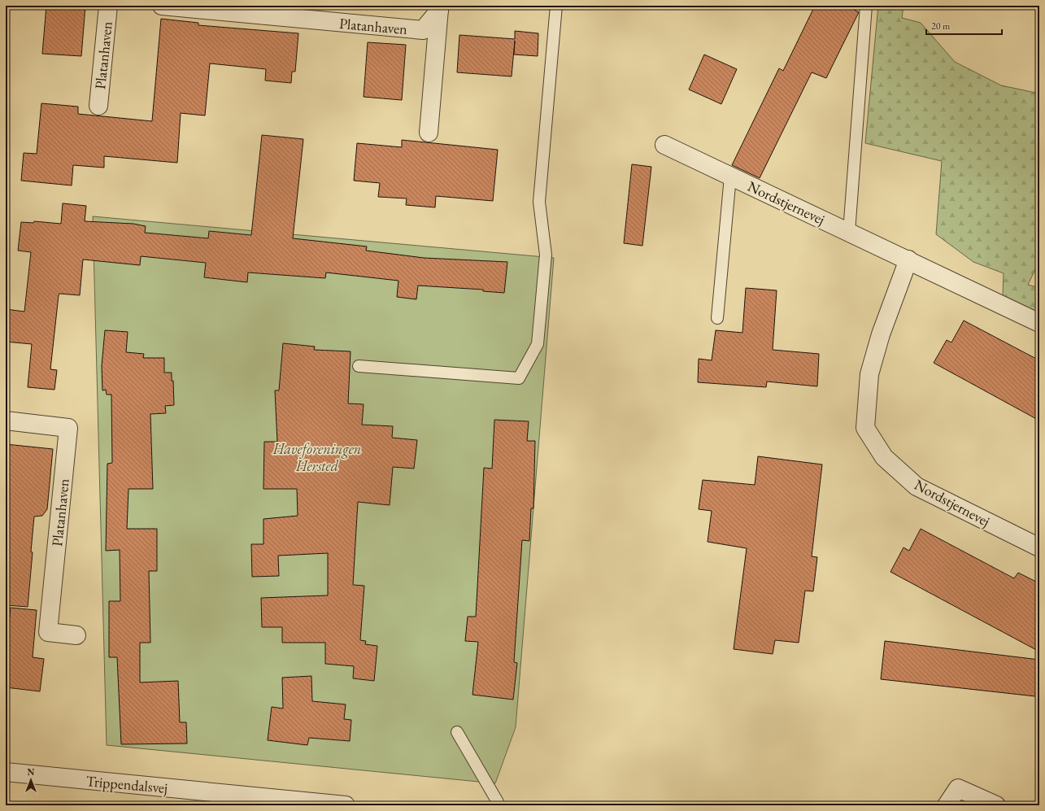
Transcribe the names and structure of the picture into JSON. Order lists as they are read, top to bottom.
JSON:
{
  "streets": {
    "street": ["Platanhaven", "Nordstjernevej", "Trippendalsvej"]
  },
  "parks": ["Haveforeningen Hersted"],
  "scale_bar": "20 m",
  "north": "top"
}
